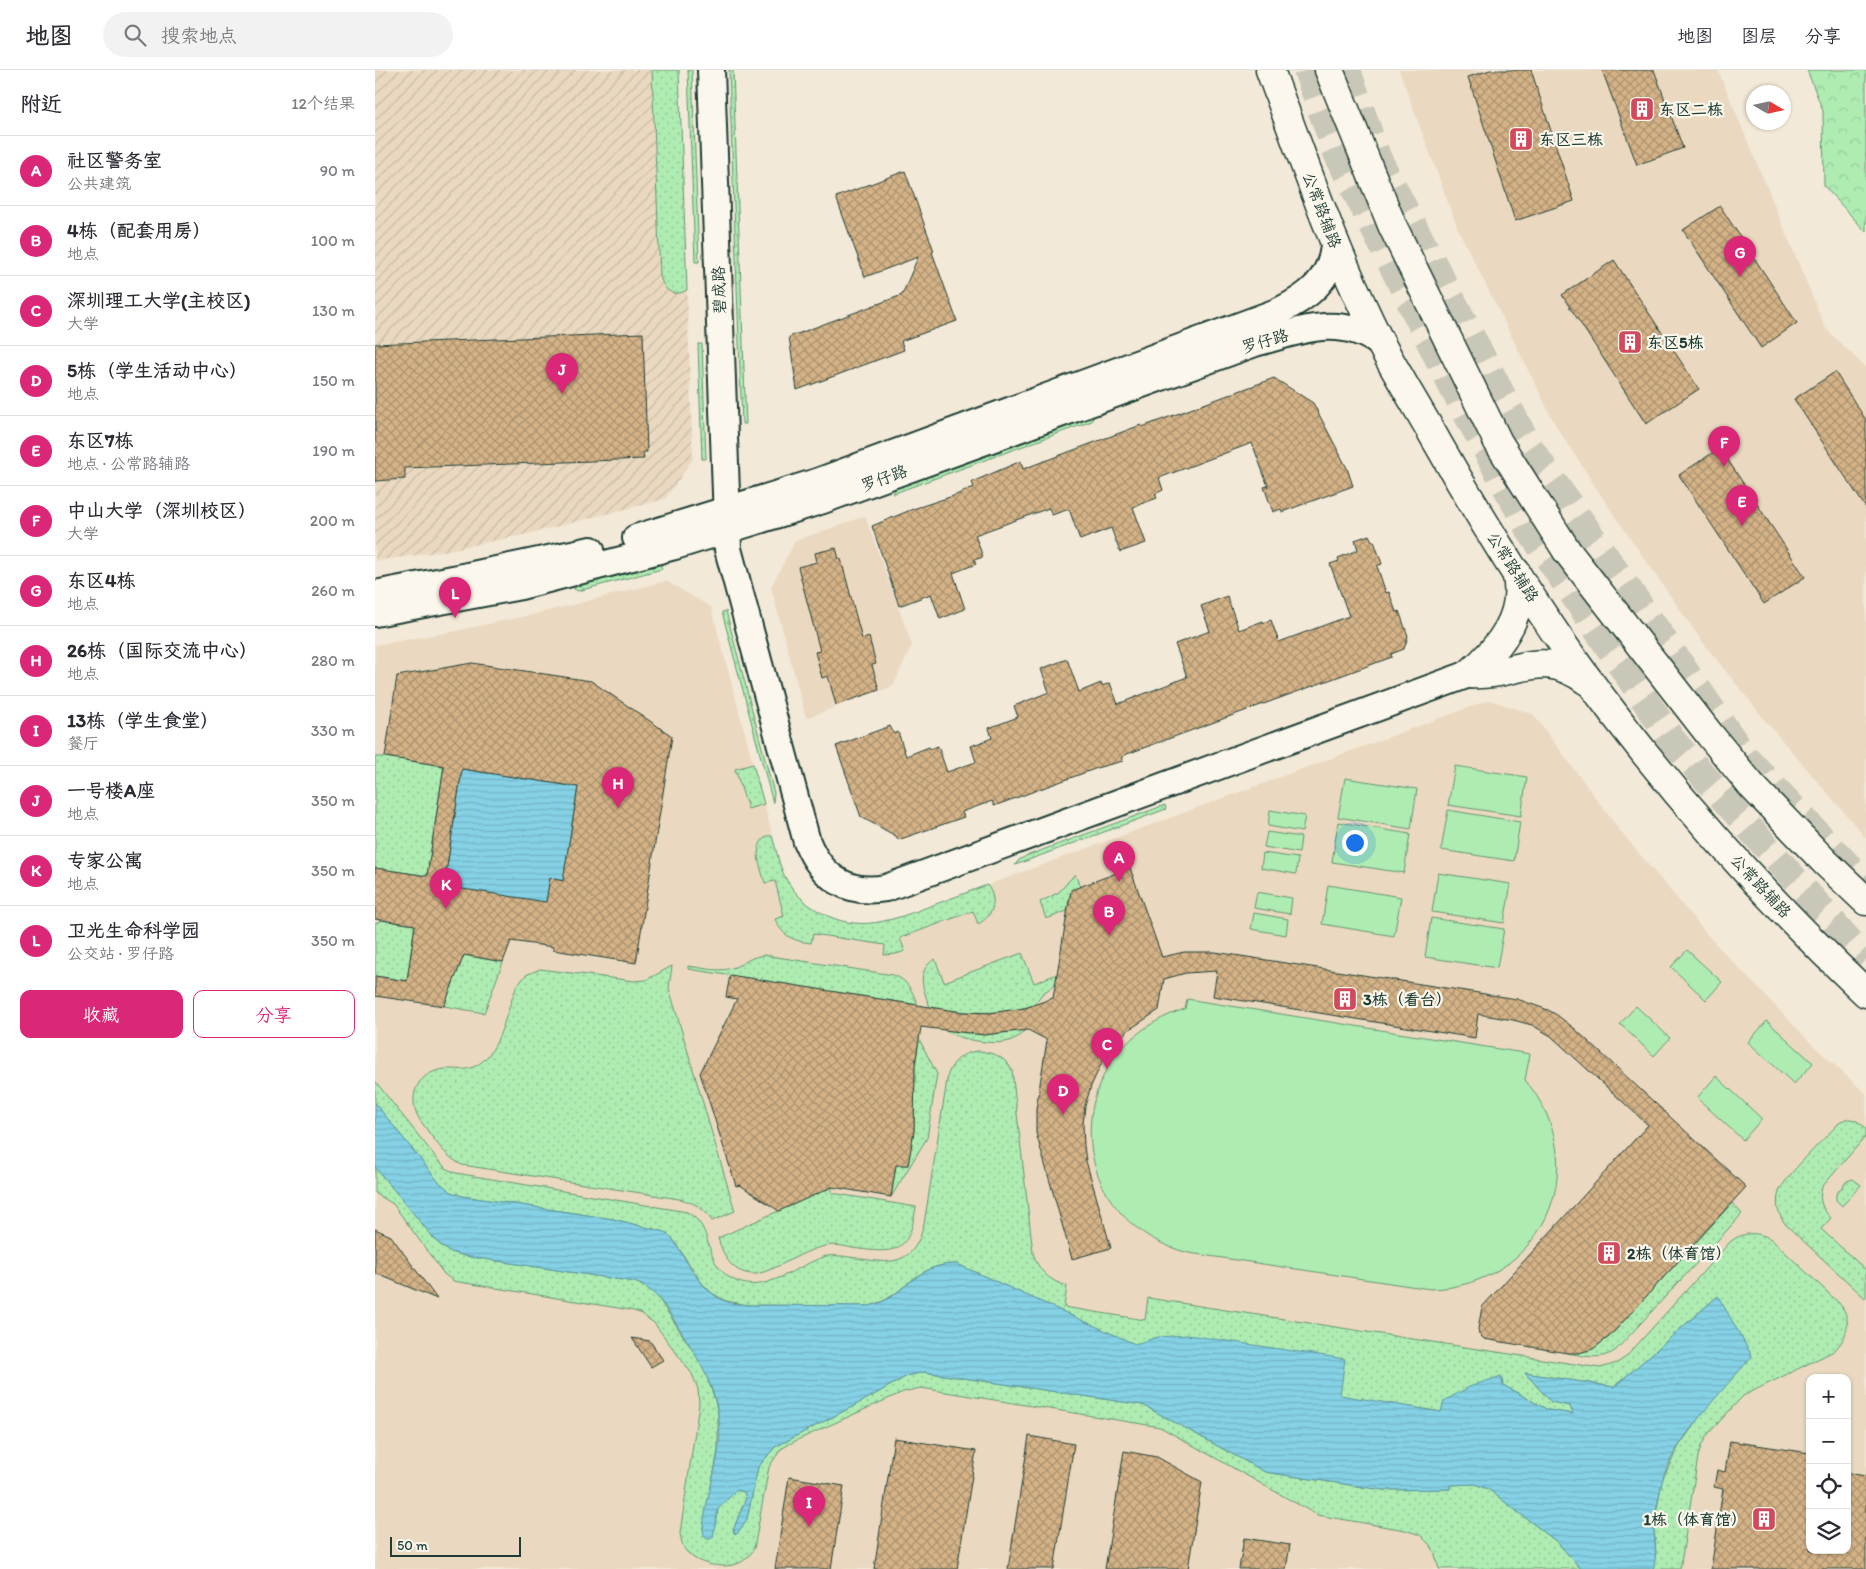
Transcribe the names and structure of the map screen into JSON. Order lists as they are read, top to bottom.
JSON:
{
  "streets": {
    "main road": ["公常路辅路", "碧成路", "罗仔路"]
  },
  "crossings": [
    ["公常路辅路", "罗仔路"],
    ["碧成路", "罗仔路"]
  ],
  "places": {
    "building": [
      "东区二栋",
      "东区三栋",
      "东区5栋",
      "3栋（看台）",
      "2栋（体育馆）",
      "1栋（体育馆）"
    ]
  },
  "scale_bar": "50 m",
  "north": "right",
  "page": {
    "header": "地图",
    "search": "搜索地点",
    "nav": ["地图", "图层", "分享"],
    "heading": ["附近", "12个结果"],
    "list": [
      {
        "mark": "A",
        "name": "社区警务室",
        "note": "公共建筑",
        "value": "90 m"
      },
      {
        "mark": "B",
        "name": "4栋（配套用房）",
        "note": "地点",
        "value": "100 m"
      },
      {
        "mark": "C",
        "name": "深圳理工大学(主校区)",
        "note": "大学",
        "value": "130 m"
      },
      {
        "mark": "D",
        "name": "5栋（学生活动中心）",
        "note": "地点",
        "value": "150 m"
      },
      {
        "mark": "E",
        "name": "东区7栋",
        "note": "地点 · 公常路辅路",
        "value": "190 m"
      },
      {
        "mark": "F",
        "name": "中山大学（深圳校区）",
        "note": "大学",
        "value": "200 m"
      },
      {
        "mark": "G",
        "name": "东区4栋",
        "note": "地点",
        "value": "260 m"
      },
      {
        "mark": "H",
        "name": "26栋（国际交流中心）",
        "note": "地点",
        "value": "280 m"
      },
      {
        "mark": "I",
        "name": "13栋（学生食堂）",
        "note": "餐厅",
        "value": "330 m"
      },
      {
        "mark": "J",
        "name": "一号楼A座",
        "note": "地点",
        "value": "350 m"
      },
      {
        "mark": "K",
        "name": "专家公寓",
        "note": "地点",
        "value": "350 m"
      },
      {
        "mark": "L",
        "name": "卫光生命科学园",
        "note": "公交站 · 罗仔路",
        "value": "350 m"
      }
    ],
    "pins": [
      "G",
      "J",
      "F",
      "E",
      "L",
      "H",
      "A",
      "K",
      "B",
      "C",
      "D",
      "I"
    ],
    "buttons": ["收藏", "分享"],
    "map_buttons": ["+", "−"],
    "scale": "50 m"
  }
}
